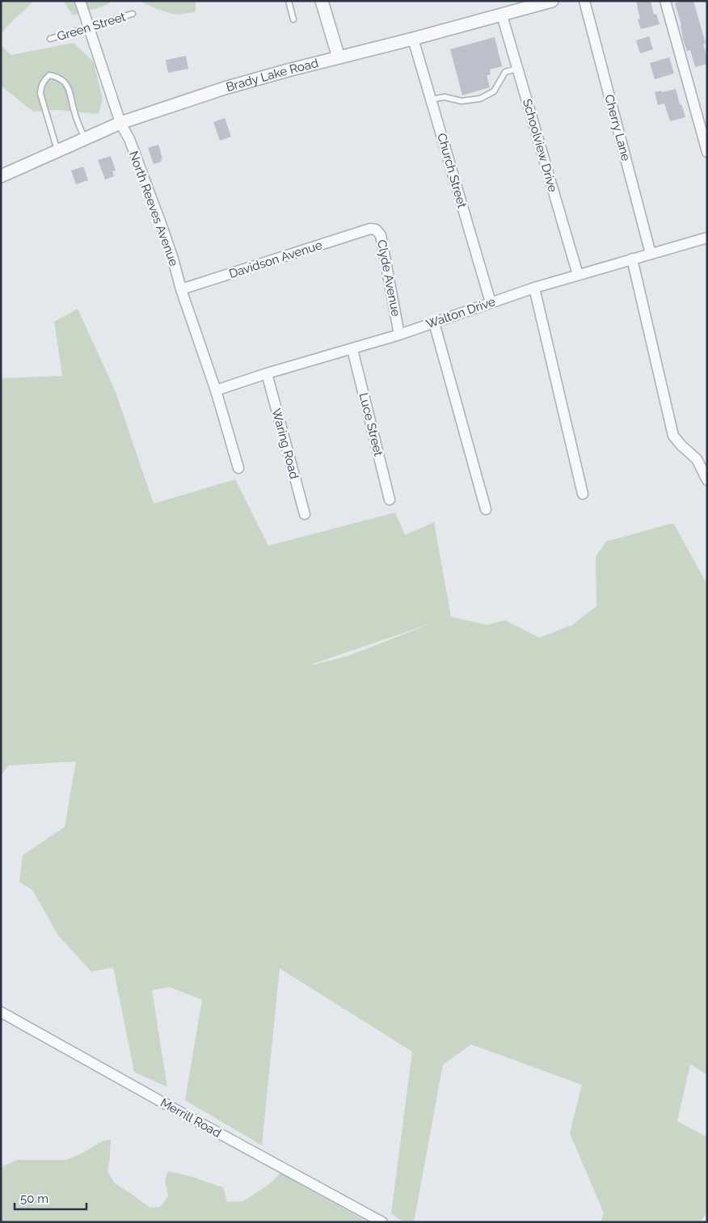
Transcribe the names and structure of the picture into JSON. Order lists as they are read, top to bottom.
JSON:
{
  "streets": {
    "street": [
      "Brady Lake Road",
      "Cherry Lane",
      "Schoolview Drive",
      "Church Street",
      "North Reeves Avenue",
      "Davidson Avenue",
      "Clyde Avenue",
      "Walton Drive",
      "Luce Street",
      "Waring Road",
      "Merrill Road"
    ],
    "lane": ["Green Street"]
  },
  "crossings": [
    ["Green Street", "North Reeves Avenue"],
    ["Brady Lake Road", "Schoolview Drive"],
    ["Brady Lake Road", "Church Street"],
    ["Brady Lake Road", "North Reeves Avenue"],
    ["Cherry Lane", "Walton Drive"],
    ["Schoolview Drive", "Walton Drive"],
    ["Church Street", "Walton Drive"],
    ["North Reeves Avenue", "Davidson Avenue"],
    ["North Reeves Avenue", "Walton Drive"],
    ["Davidson Avenue", "Clyde Avenue"],
    ["Clyde Avenue", "Walton Drive"],
    ["Walton Drive", "Luce Street"],
    ["Walton Drive", "Waring Road"]
  ],
  "scale_bar": "50 m"
}
